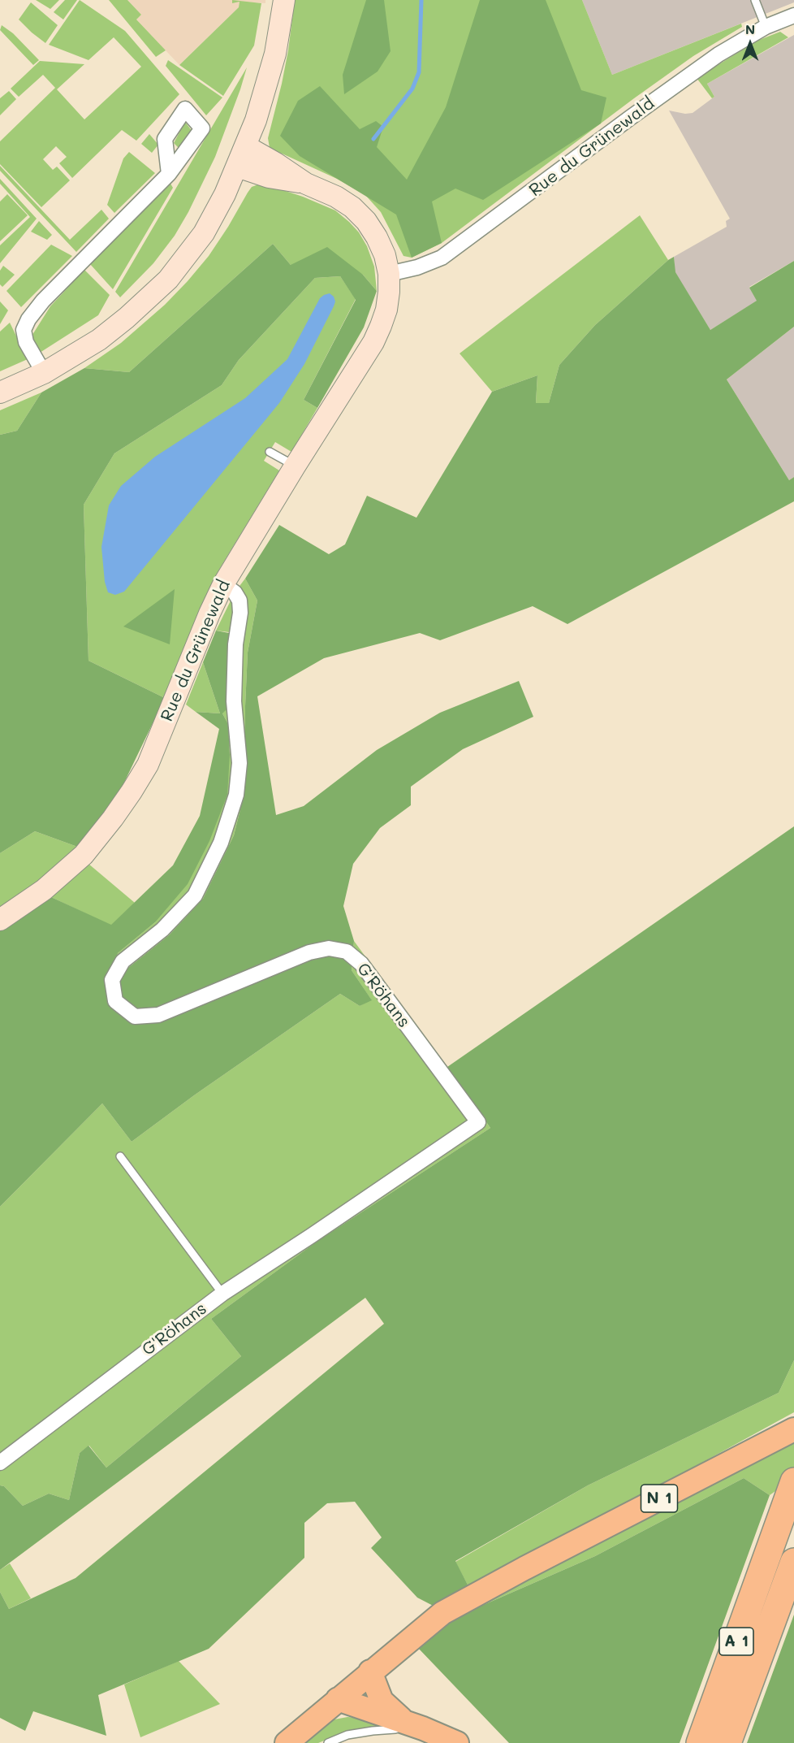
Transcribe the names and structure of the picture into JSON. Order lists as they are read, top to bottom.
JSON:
{
  "streets": {
    "highway": ["A 1"],
    "main road": ["Rue du Grünewald", "N 1"],
    "street": ["G'Röhans"]
  },
  "crossings": [
    ["Rue du Grünewald", "G'Röhans"]
  ],
  "north": "top"
}
